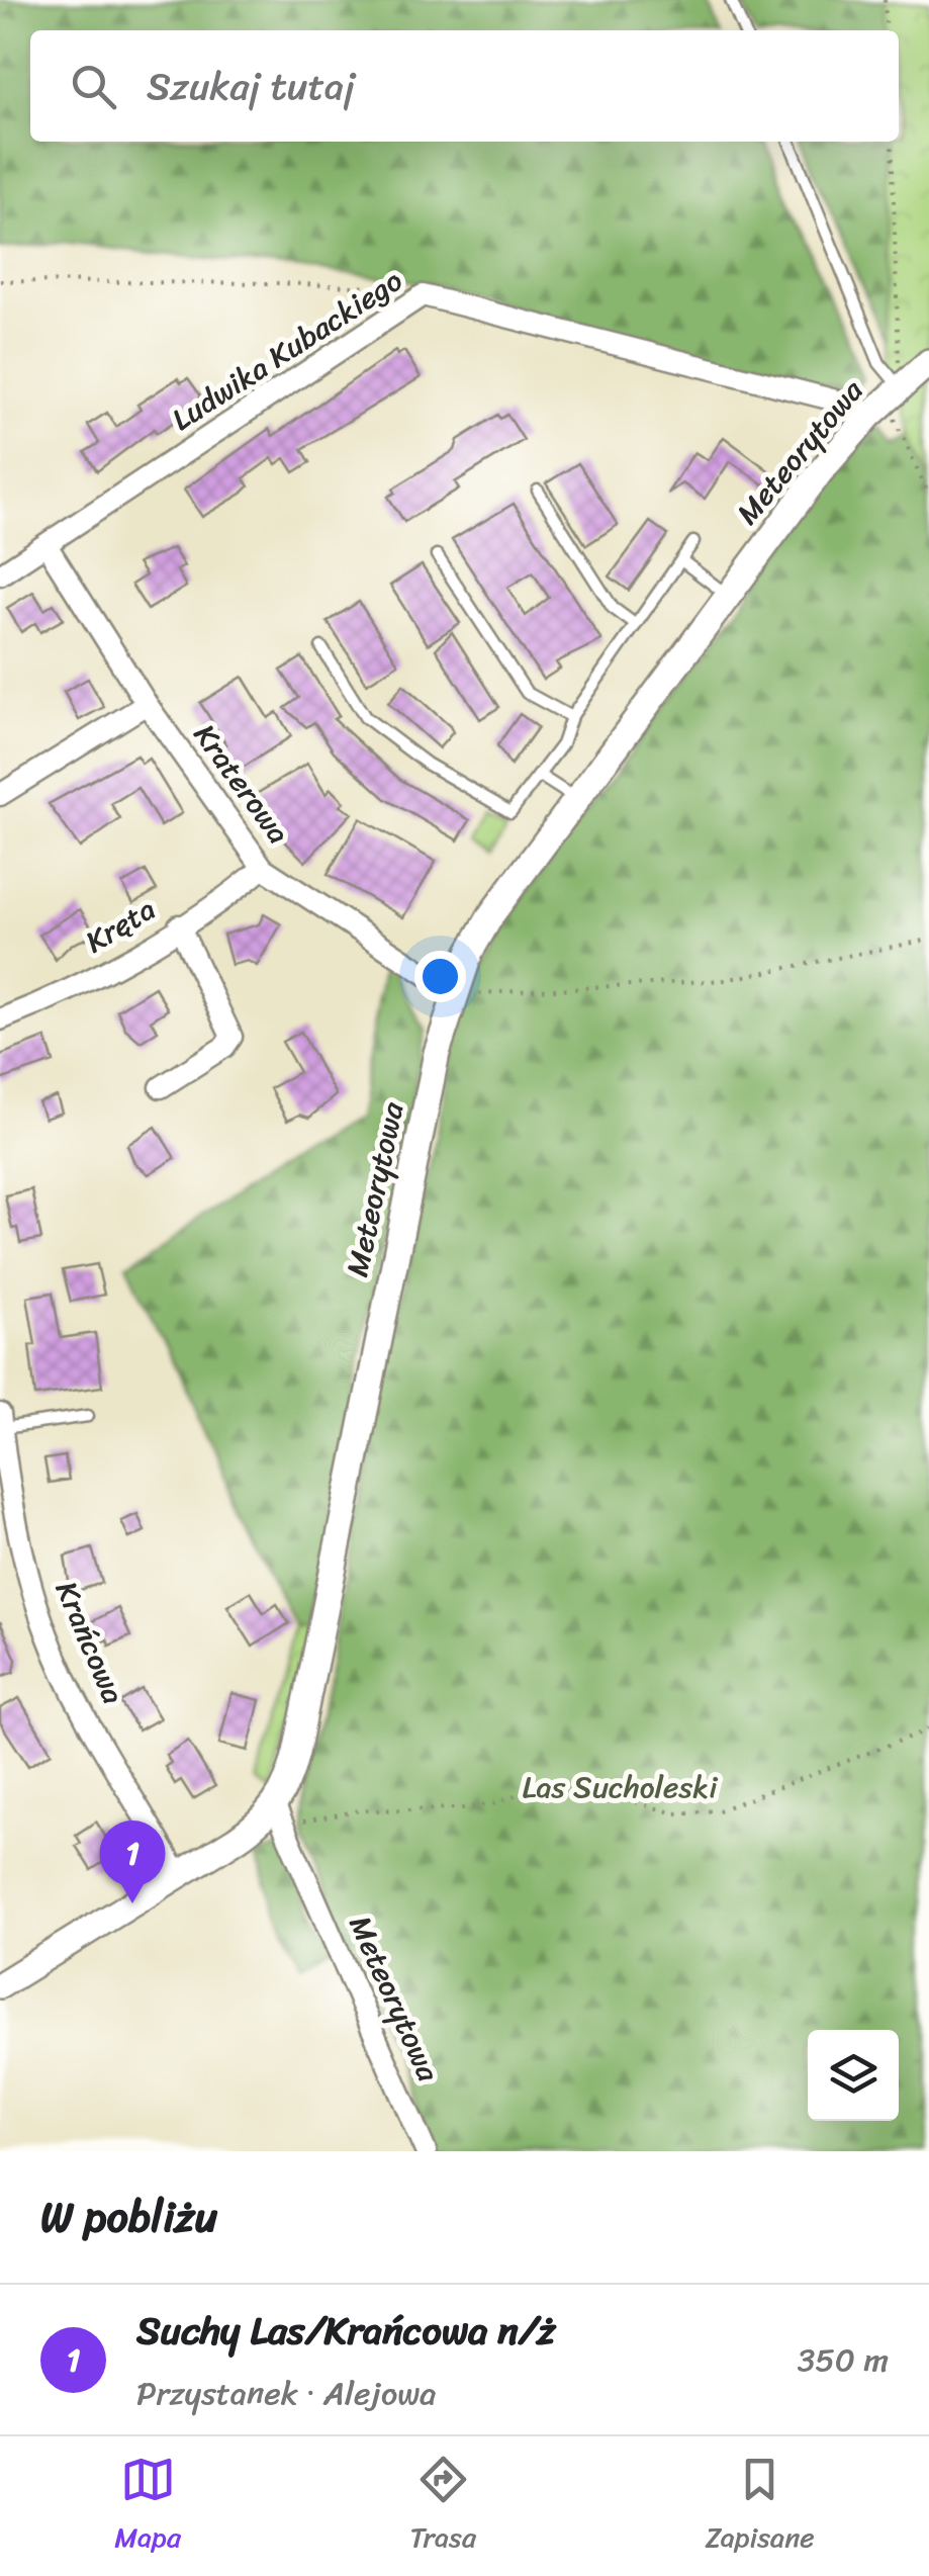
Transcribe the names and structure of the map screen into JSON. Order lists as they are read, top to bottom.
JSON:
{
  "streets": {
    "street": [
      "Ludwika Kubackiego",
      "Meteorytowa",
      "Kraterowa",
      "Kręta",
      "Krańcowa"
    ]
  },
  "crossings": [
    ["Ludwika Kubackiego", "Meteorytowa"],
    ["Ludwika Kubackiego", "Kraterowa"],
    ["Meteorytowa", "Kraterowa"],
    ["Kraterowa", "Kręta"]
  ],
  "parks": ["Las Sucholeski"],
  "page": {
    "search": "Szukaj tutaj",
    "pins": "1",
    "heading": "W pobliżu",
    "list": [
      {
        "mark": "1",
        "name": "Suchy Las/Krańcowa n/ż",
        "note": "Przystanek · Alejowa",
        "value": "350 m"
      }
    ],
    "nav": ["Mapa", "Trasa", "Zapisane"]
  }
}
